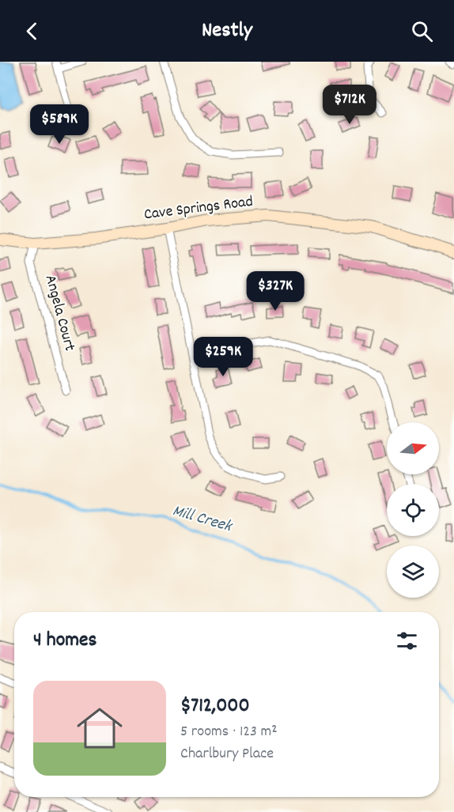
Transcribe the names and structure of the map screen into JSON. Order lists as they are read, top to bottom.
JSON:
{
  "streets": {
    "street": ["Cave Springs Road", "Angela Court"]
  },
  "crossings": [
    ["Cave Springs Road", "Angela Court"]
  ],
  "water": ["Mill Creek"],
  "north": "right",
  "page": {
    "header": "Nestly",
    "price": [
      "$712K",
      "$589K",
      "$327K",
      "$259K"
    ],
    "heading": "4 homes",
    "list": [
      {
        "name": "$712,000",
        "note": "5 rooms · 123 m² · Charlbury Place"
      }
    ]
  }
}
